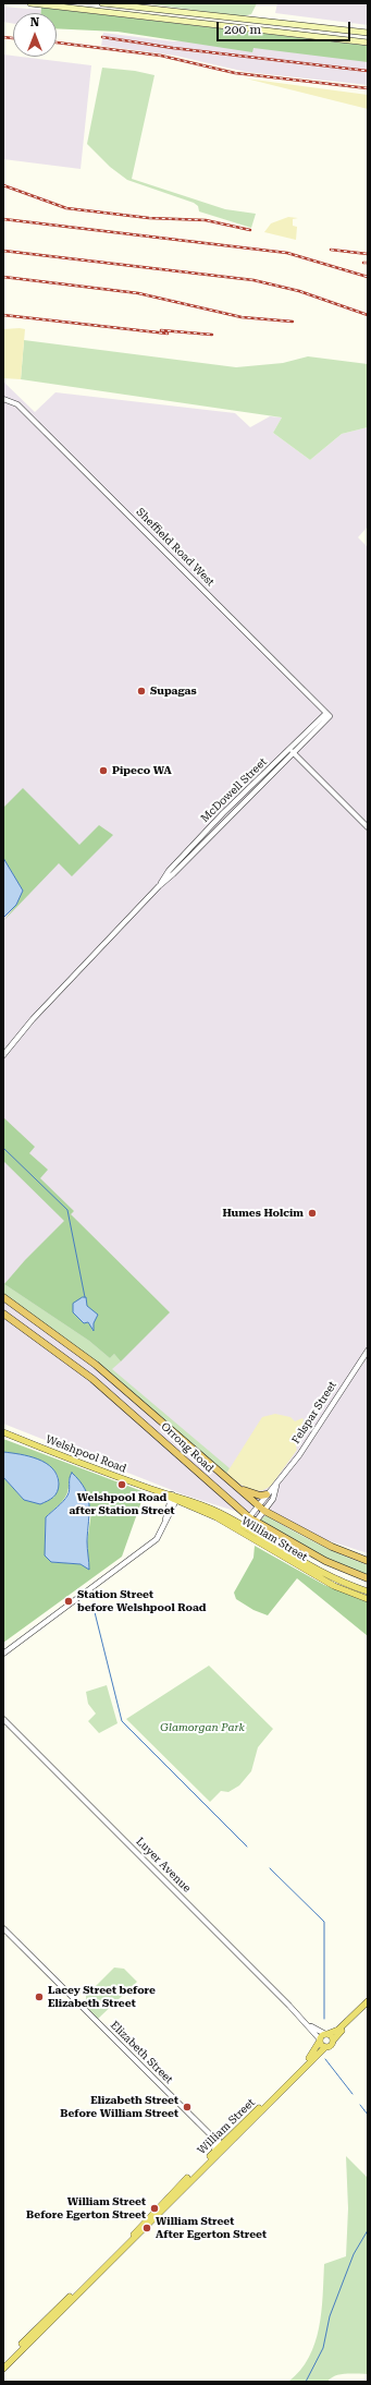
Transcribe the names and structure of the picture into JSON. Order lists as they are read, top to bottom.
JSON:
{
  "streets": {
    "highway": ["Orrong Road"],
    "main road": ["Welshpool Road", "William Street"],
    "street": [
      "Sheffield Road West",
      "McDowell Street",
      "Felspar Street",
      "Luyer Avenue",
      "Elizabeth Street"
    ]
  },
  "crossings": [
    ["Sheffield Road West", "McDowell Street"],
    ["Felspar Street", "Orrong Road"],
    ["Welshpool Road", "William Street"],
    ["William Street", "Luyer Avenue"],
    ["William Street", "Elizabeth Street"]
  ],
  "parks": ["Glamorgan Park"],
  "places": [
    "Supagas",
    "Pipeco WA",
    "Humes Holcim",
    "Welshpool Road after Station Street",
    "Station Street before Welshpool Road",
    "Lacey Street before Elizabeth Street",
    "Elizabeth Street Before William Street",
    "William Street Before Egerton Street",
    "William Street After Egerton Street"
  ],
  "scale_bar": "200 m",
  "north": "top"
}
